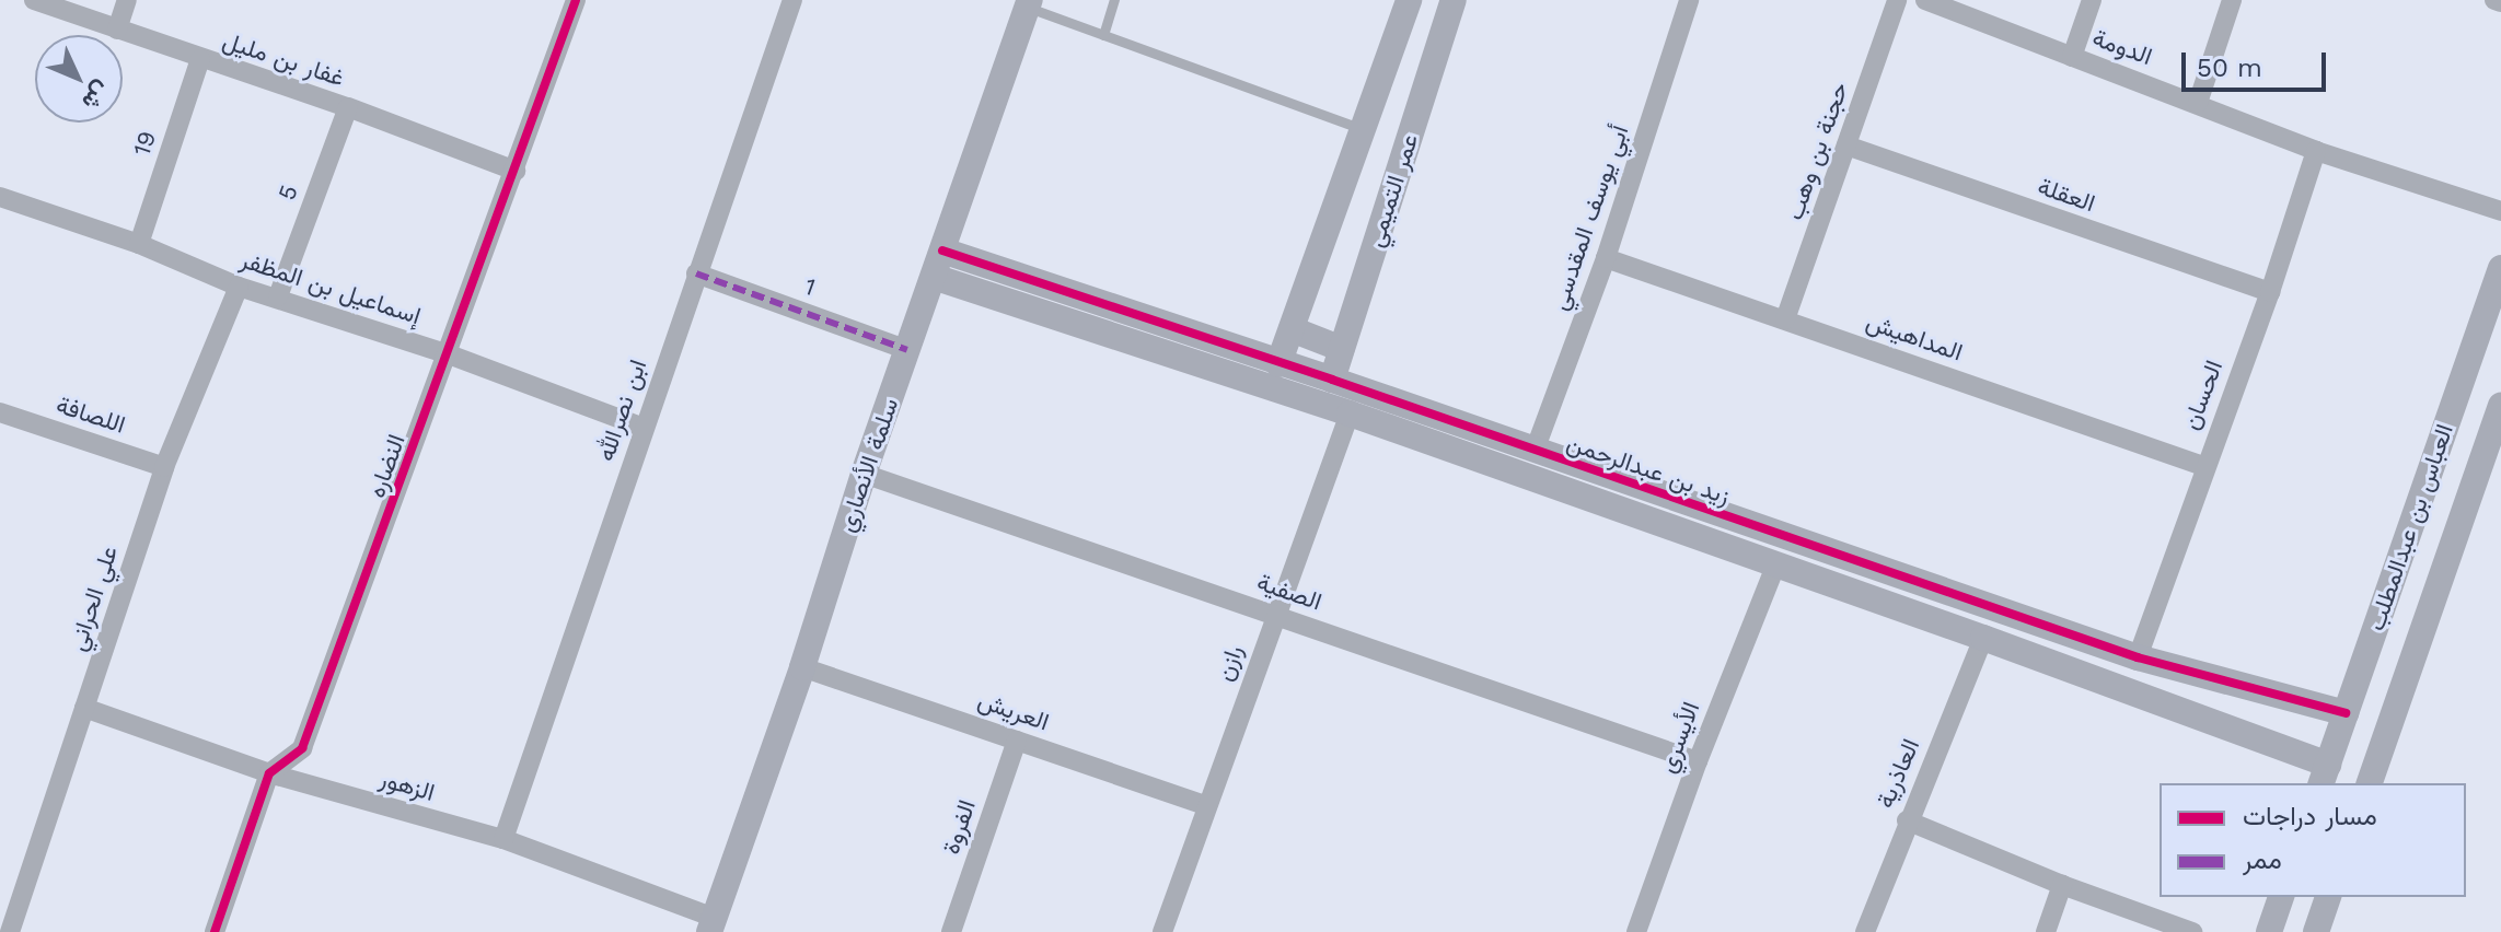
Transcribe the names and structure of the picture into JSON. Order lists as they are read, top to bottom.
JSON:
{
  "streets": {
    "street": [
      "الدومة",
      "غفار بن مليل",
      "19",
      "حجنة بن وهب",
      "عمر التميمي",
      "5",
      "العقلة",
      "أبي يوسف المقدسي",
      "1",
      "إسماعيل بن المظفر",
      "المداهيش",
      "الحسان",
      "ابن نصرالله",
      "اللصافة",
      "سلمة الأنصاري",
      "النضاره",
      "زيد بن عبدالرحمن",
      "العباس بن عبدالمطلب",
      "الصفية",
      "علي الحراني",
      "رازن",
      "العريش",
      "الأيسري",
      "العاذرية",
      "الزهور",
      "الفروة"
    ]
  },
  "crossings": [
    ["الدومة", "الحسان"],
    ["غفار بن مليل", "19"],
    ["غفار بن مليل", "5"],
    ["غفار بن مليل", "النضاره"],
    ["19", "إسماعيل بن المظفر"],
    ["حجنة بن وهب", "العقلة"],
    ["حجنة بن وهب", "المداهيش"],
    ["عمر التميمي", "زيد بن عبدالرحمن"],
    ["5", "إسماعيل بن المظفر"],
    ["العقلة", "الحسان"],
    ["أبي يوسف المقدسي", "المداهيش"],
    ["أبي يوسف المقدسي", "زيد بن عبدالرحمن"],
    ["1", "ابن نصرالله"],
    ["1", "سلمة الأنصاري"],
    ["إسماعيل بن المظفر", "ابن نصرالله"],
    ["إسماعيل بن المظفر", "النضاره"],
    ["إسماعيل بن المظفر", "علي الحراني"],
    ["المداهيش", "الحسان"],
    ["الحسان", "زيد بن عبدالرحمن"],
    ["ابن نصرالله", "الزهور"],
    ["اللصافة", "علي الحراني"],
    ["سلمة الأنصاري", "زيد بن عبدالرحمن"],
    ["سلمة الأنصاري", "الصفية"],
    ["سلمة الأنصاري", "العريش"],
    ["سلمة الأنصاري", "الزهور"],
    ["النضاره", "الزهور"],
    ["زيد بن عبدالرحمن", "العباس بن عبدالمطلب"],
    ["زيد بن عبدالرحمن", "رازن"],
    ["زيد بن عبدالرحمن", "الأيسري"],
    ["زيد بن عبدالرحمن", "العاذرية"],
    ["الصفية", "رازن"],
    ["الصفية", "الأيسري"],
    ["علي الحراني", "الزهور"],
    ["رازن", "العريش"],
    ["العريش", "الفروة"]
  ],
  "legend": ["مسار دراجات", "ممر"],
  "scale_bar": "50 m",
  "north": "bottom right"
}
